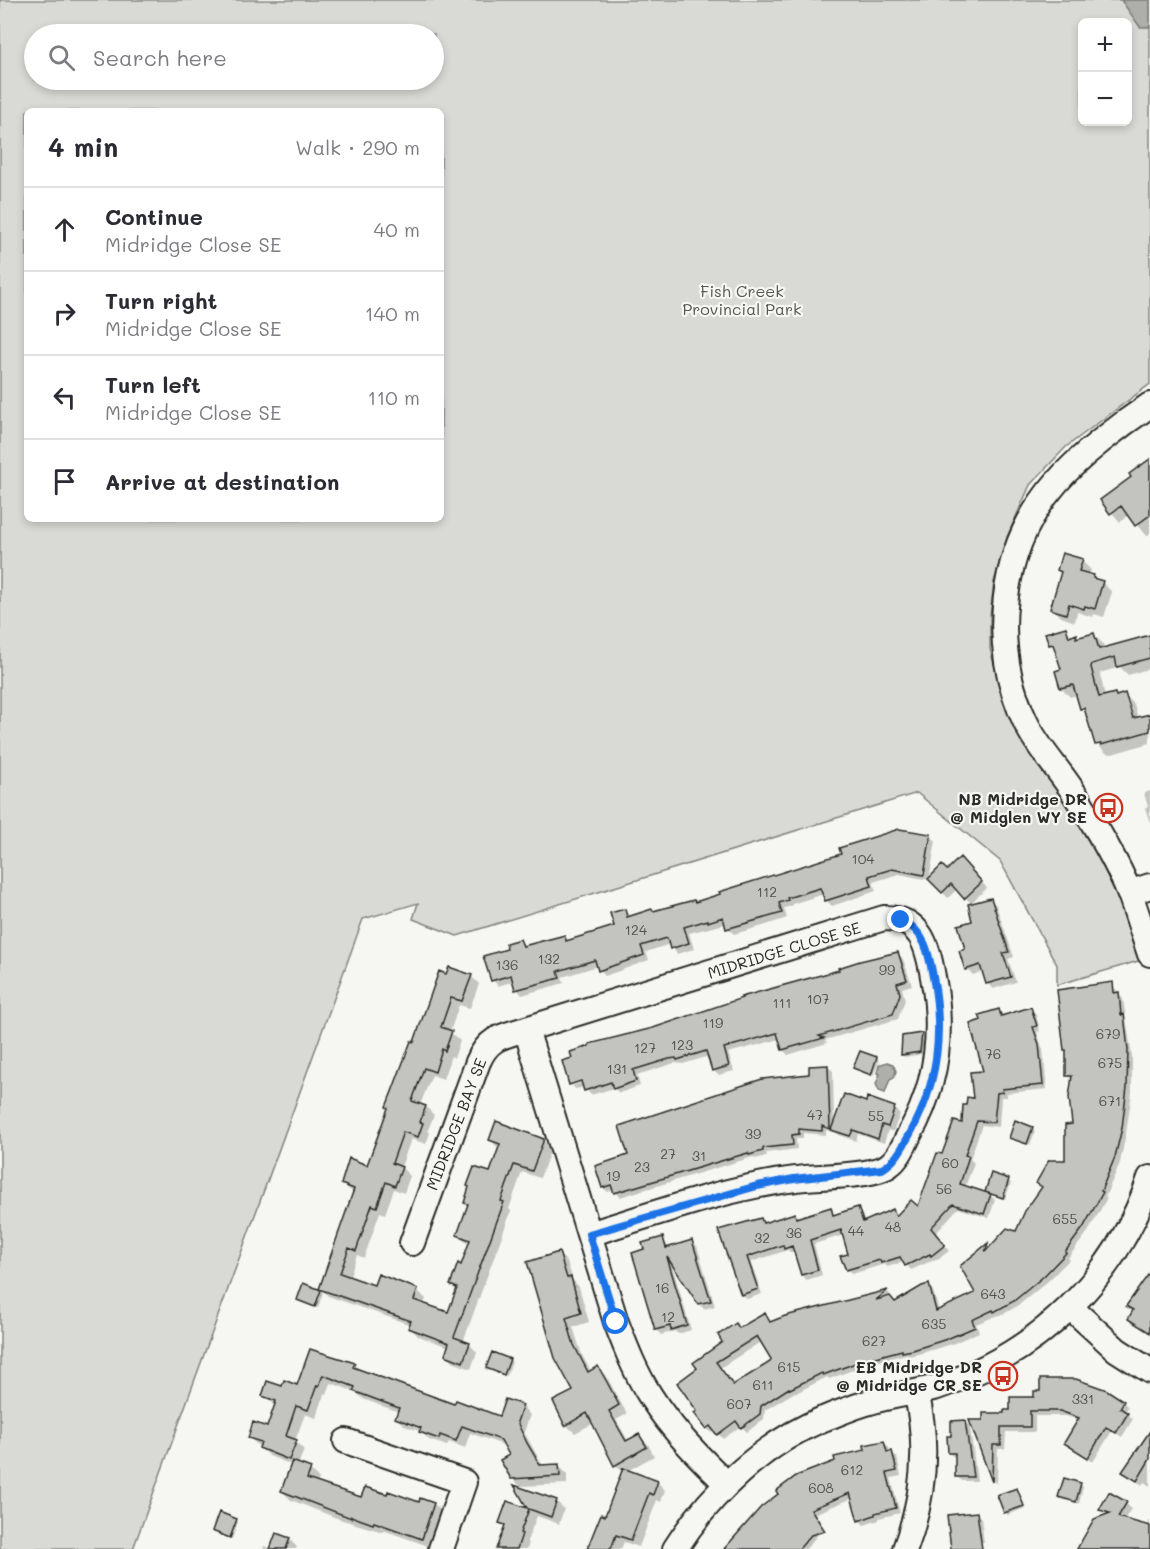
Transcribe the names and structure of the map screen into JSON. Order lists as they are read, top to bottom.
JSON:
{
  "streets": {
    "street": ["MIDRIDGE CLOSE SE", "MIDRIDGE BAY SE"]
  },
  "crossings": [
    ["MIDRIDGE CLOSE SE", "MIDRIDGE BAY SE"]
  ],
  "parks": ["Fish Creek Provincial Park"],
  "places": {
    "bus stop": ["NB Midridge DR @ Midglen WY SE", "EB Midridge DR @ Midridge CR SE"]
  },
  "house_numbers": [
    "104",
    "112",
    "124",
    "132",
    "136",
    "99",
    "107",
    "111",
    "119",
    "679",
    "123",
    "127",
    "76",
    "675",
    "131",
    "671",
    "47",
    "55",
    "39",
    "27",
    "31",
    "60",
    "23",
    "19",
    "56",
    "655",
    "48",
    "44",
    "36",
    "32",
    "16",
    "643",
    "12",
    "635",
    "627",
    "615",
    "611",
    "331",
    "607",
    "612",
    "608"
  ],
  "page": {
    "map_buttons": ["+", "−"],
    "search": "Search here",
    "heading": ["4 min", "Walk · 290 m"],
    "list": [
      ["Continue", "Midridge Close SE", "40 m"],
      ["Turn right", "Midridge Close SE", "140 m"],
      ["Turn left", "Midridge Close SE", "110 m"],
      "Arrive at destination"
    ]
  }
}
